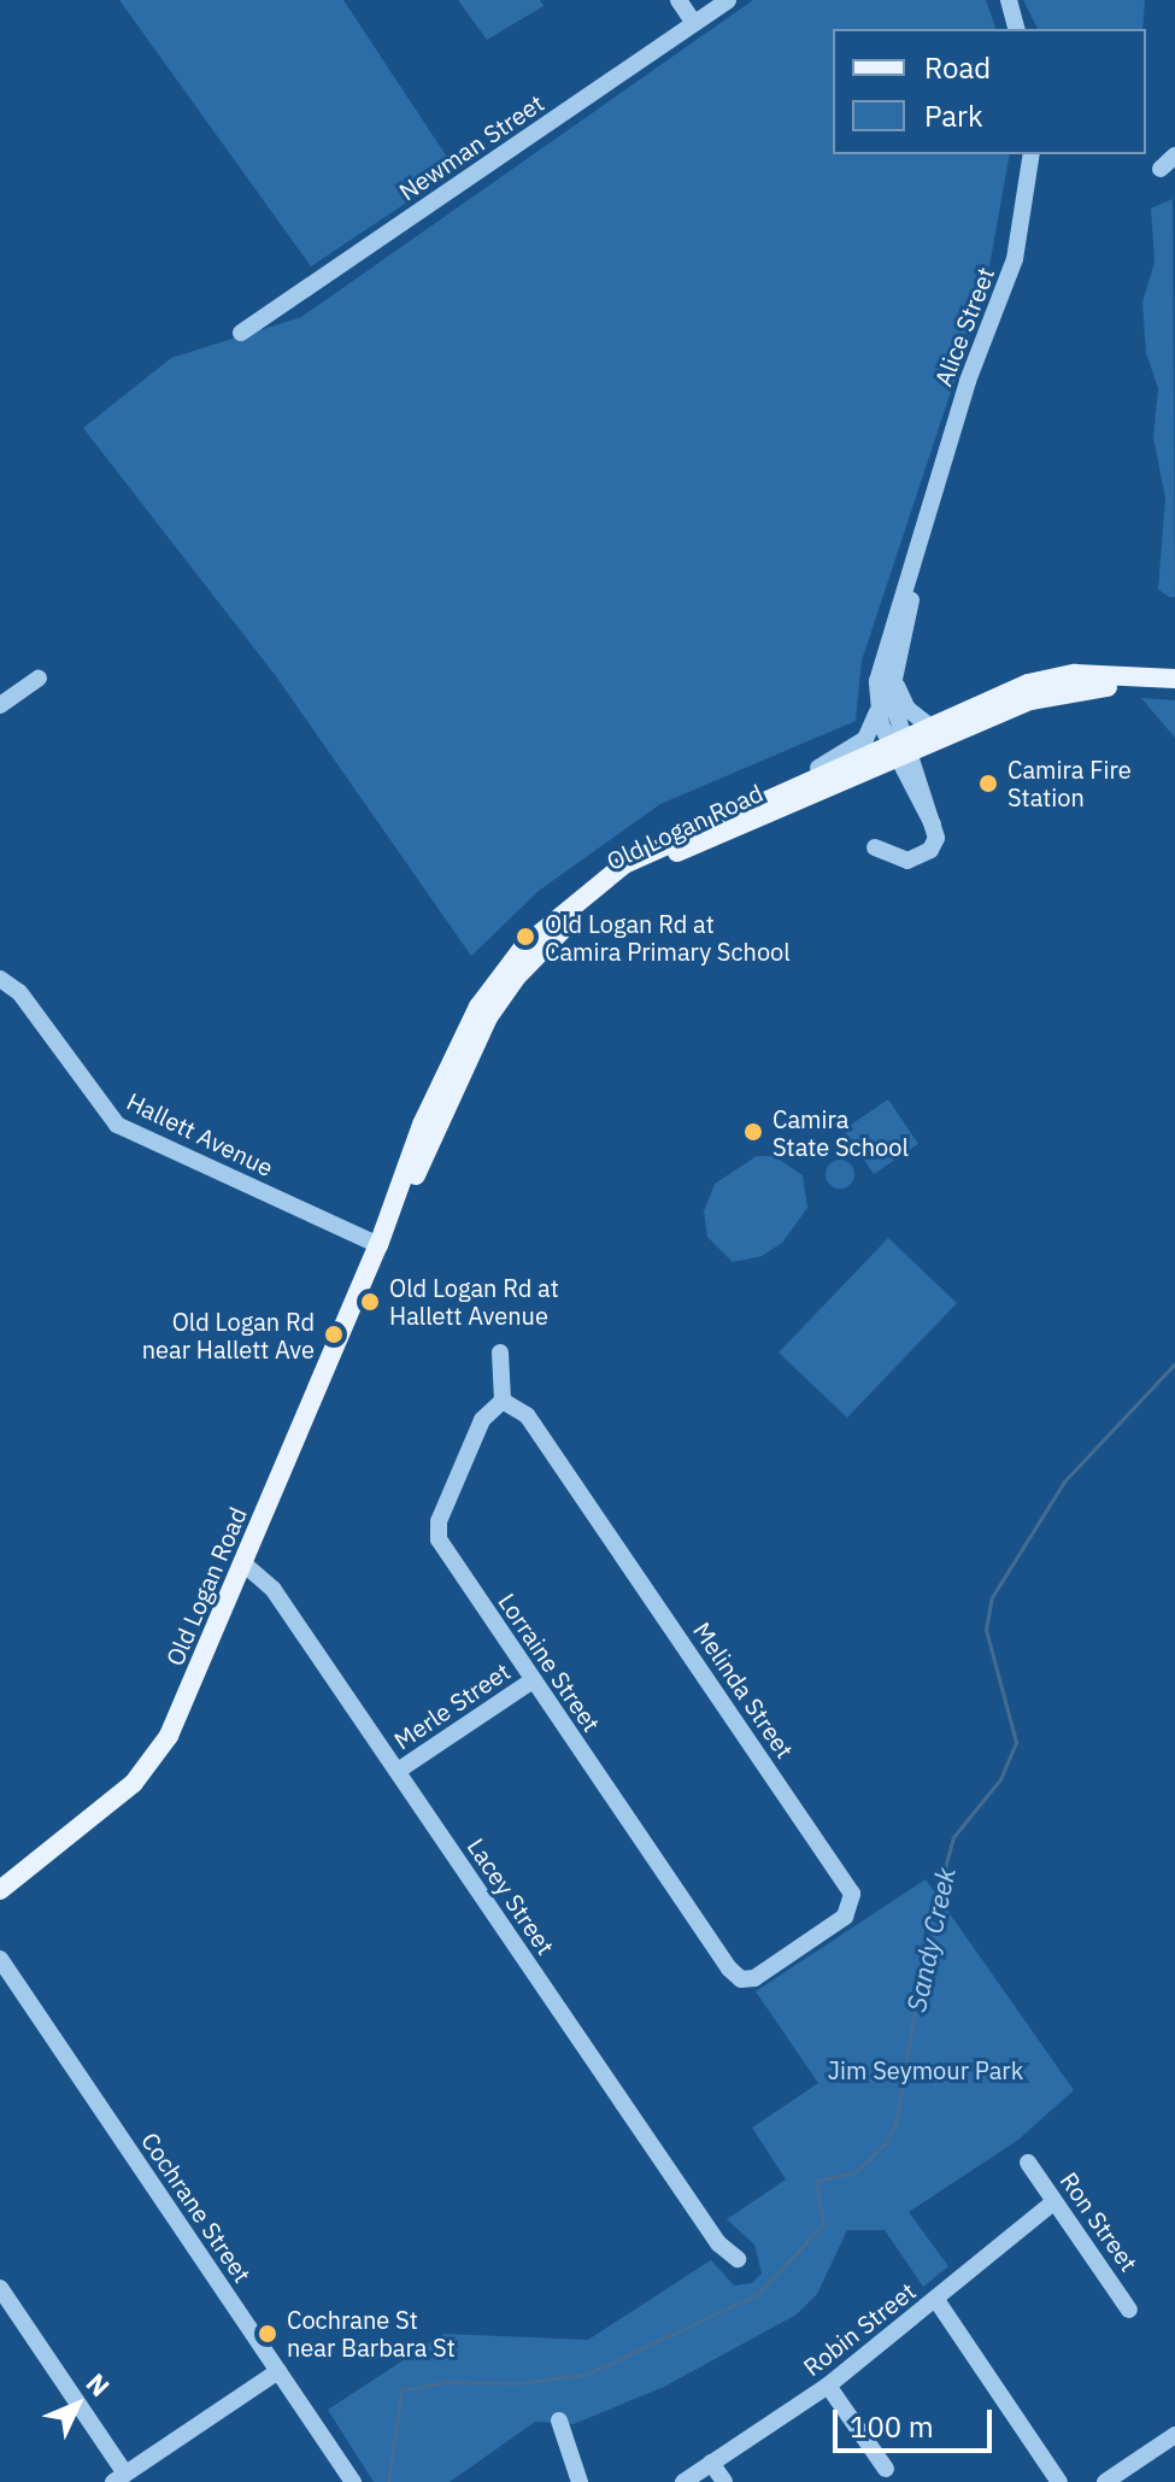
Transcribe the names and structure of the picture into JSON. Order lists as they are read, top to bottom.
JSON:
{
  "streets": {
    "main road": ["Old Logan Road"],
    "street": [
      "Newman Street",
      "Alice Street",
      "Hallett Avenue",
      "Lorraine Street",
      "Melinda Street",
      "Merle Street",
      "Lacey Street",
      "Cochrane Street",
      "Ron Street",
      "Robin Street"
    ]
  },
  "crossings": [
    ["Alice Street", "Old Logan Road"],
    ["Old Logan Road", "Hallett Avenue"],
    ["Old Logan Road", "Lacey Street"],
    ["Lorraine Street", "Melinda Street"],
    ["Lorraine Street", "Merle Street"],
    ["Merle Street", "Lacey Street"],
    ["Ron Street", "Robin Street"]
  ],
  "water": ["Sandy Creek"],
  "parks": ["Jim Seymour Park"],
  "places": [
    "Camira Fire Station",
    "Old Logan Rd at Camira Primary School",
    "Camira State School",
    "Old Logan Rd at Hallett Avenue",
    "Old Logan Rd near Hallett Ave",
    "Cochrane St near Barbara St"
  ],
  "legend": ["Road", "Park"],
  "scale_bar": "100 m",
  "north": "top right"
}
